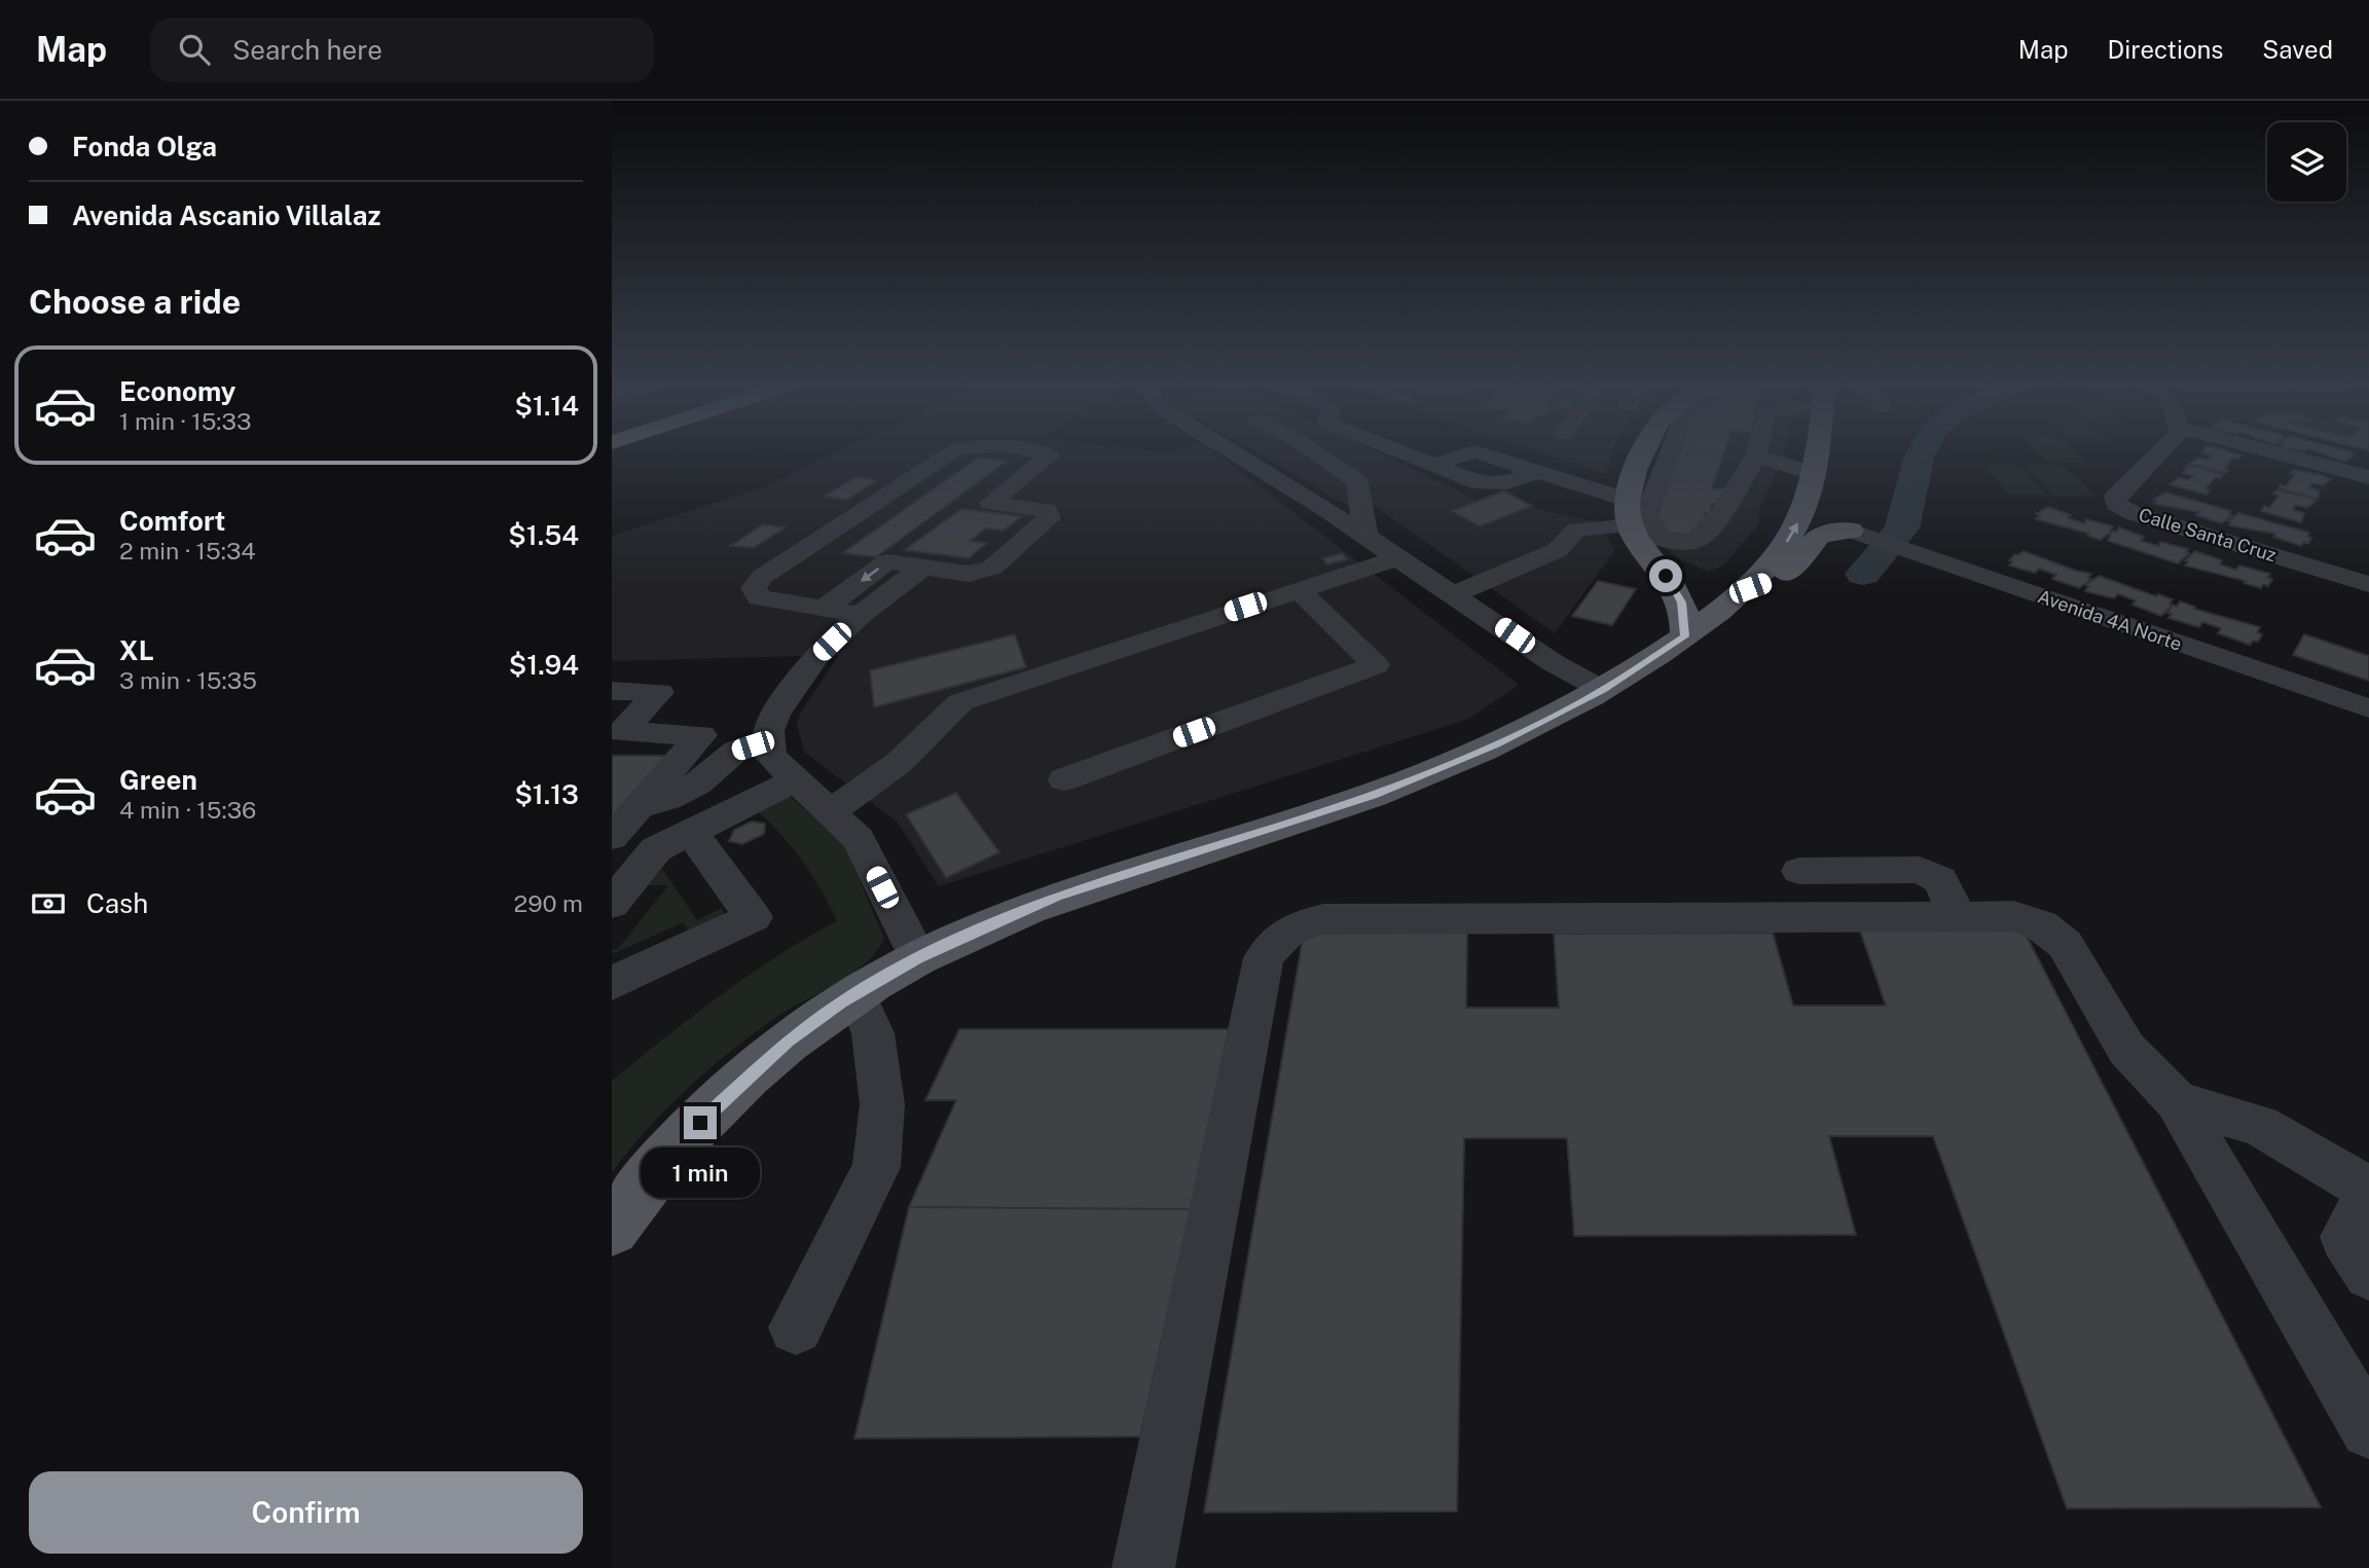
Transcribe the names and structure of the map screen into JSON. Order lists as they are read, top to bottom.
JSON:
{
  "streets": {
    "street": ["Calle Santa Cruz", "Avenida 4A Norte"]
  },
  "page": {
    "header": "Map",
    "search": "Search here",
    "nav": ["Map", "Directions", "Saved"],
    "banner": ["Fonda Olga", "Avenida Ascanio Villalaz"],
    "heading": "Choose a ride",
    "list": [
      {
        "name": "Economy",
        "note": "1 min · 15:33",
        "value": "$1.14"
      },
      {
        "name": "Comfort",
        "note": "2 min · 15:34",
        "value": "$1.54"
      },
      {
        "name": "XL",
        "note": "3 min · 15:35",
        "value": "$1.94"
      },
      {
        "name": "Green",
        "note": "4 min · 15:36",
        "value": "$1.13"
      }
    ],
    "pay": ["Cash", "290 m"],
    "bubble": "1 min",
    "buttons": "Confirm"
  }
}
